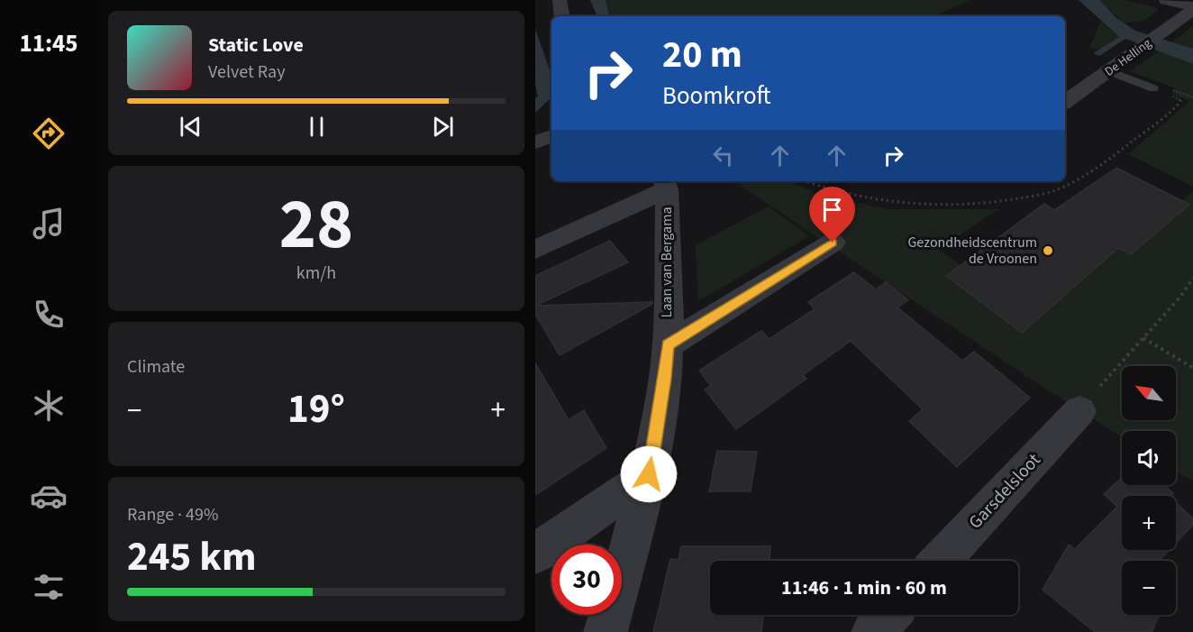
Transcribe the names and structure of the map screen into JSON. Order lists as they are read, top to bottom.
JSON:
{
  "streets": {
    "street": ["De Helling", "Laan van Bergama", "Garsdelsloot"]
  },
  "places": ["Gezondheidscentrum de Vroonen"],
  "north": "top left",
  "page": {
    "tabs": "11:45",
    "turn": ["20 m", "Boomkroft"],
    "song": ["Static Love", "Velvet Ray"],
    "tile": [
      ["28", "km/h"],
      "Climate",
      ["Range · 49%", "245 km"]
    ],
    "map_buttons": ["+", "−"],
    "heat": ["−", "19°", "+"],
    "limit": "30",
    "trip": "11:46 · 1 min · 60 m"
  }
}
